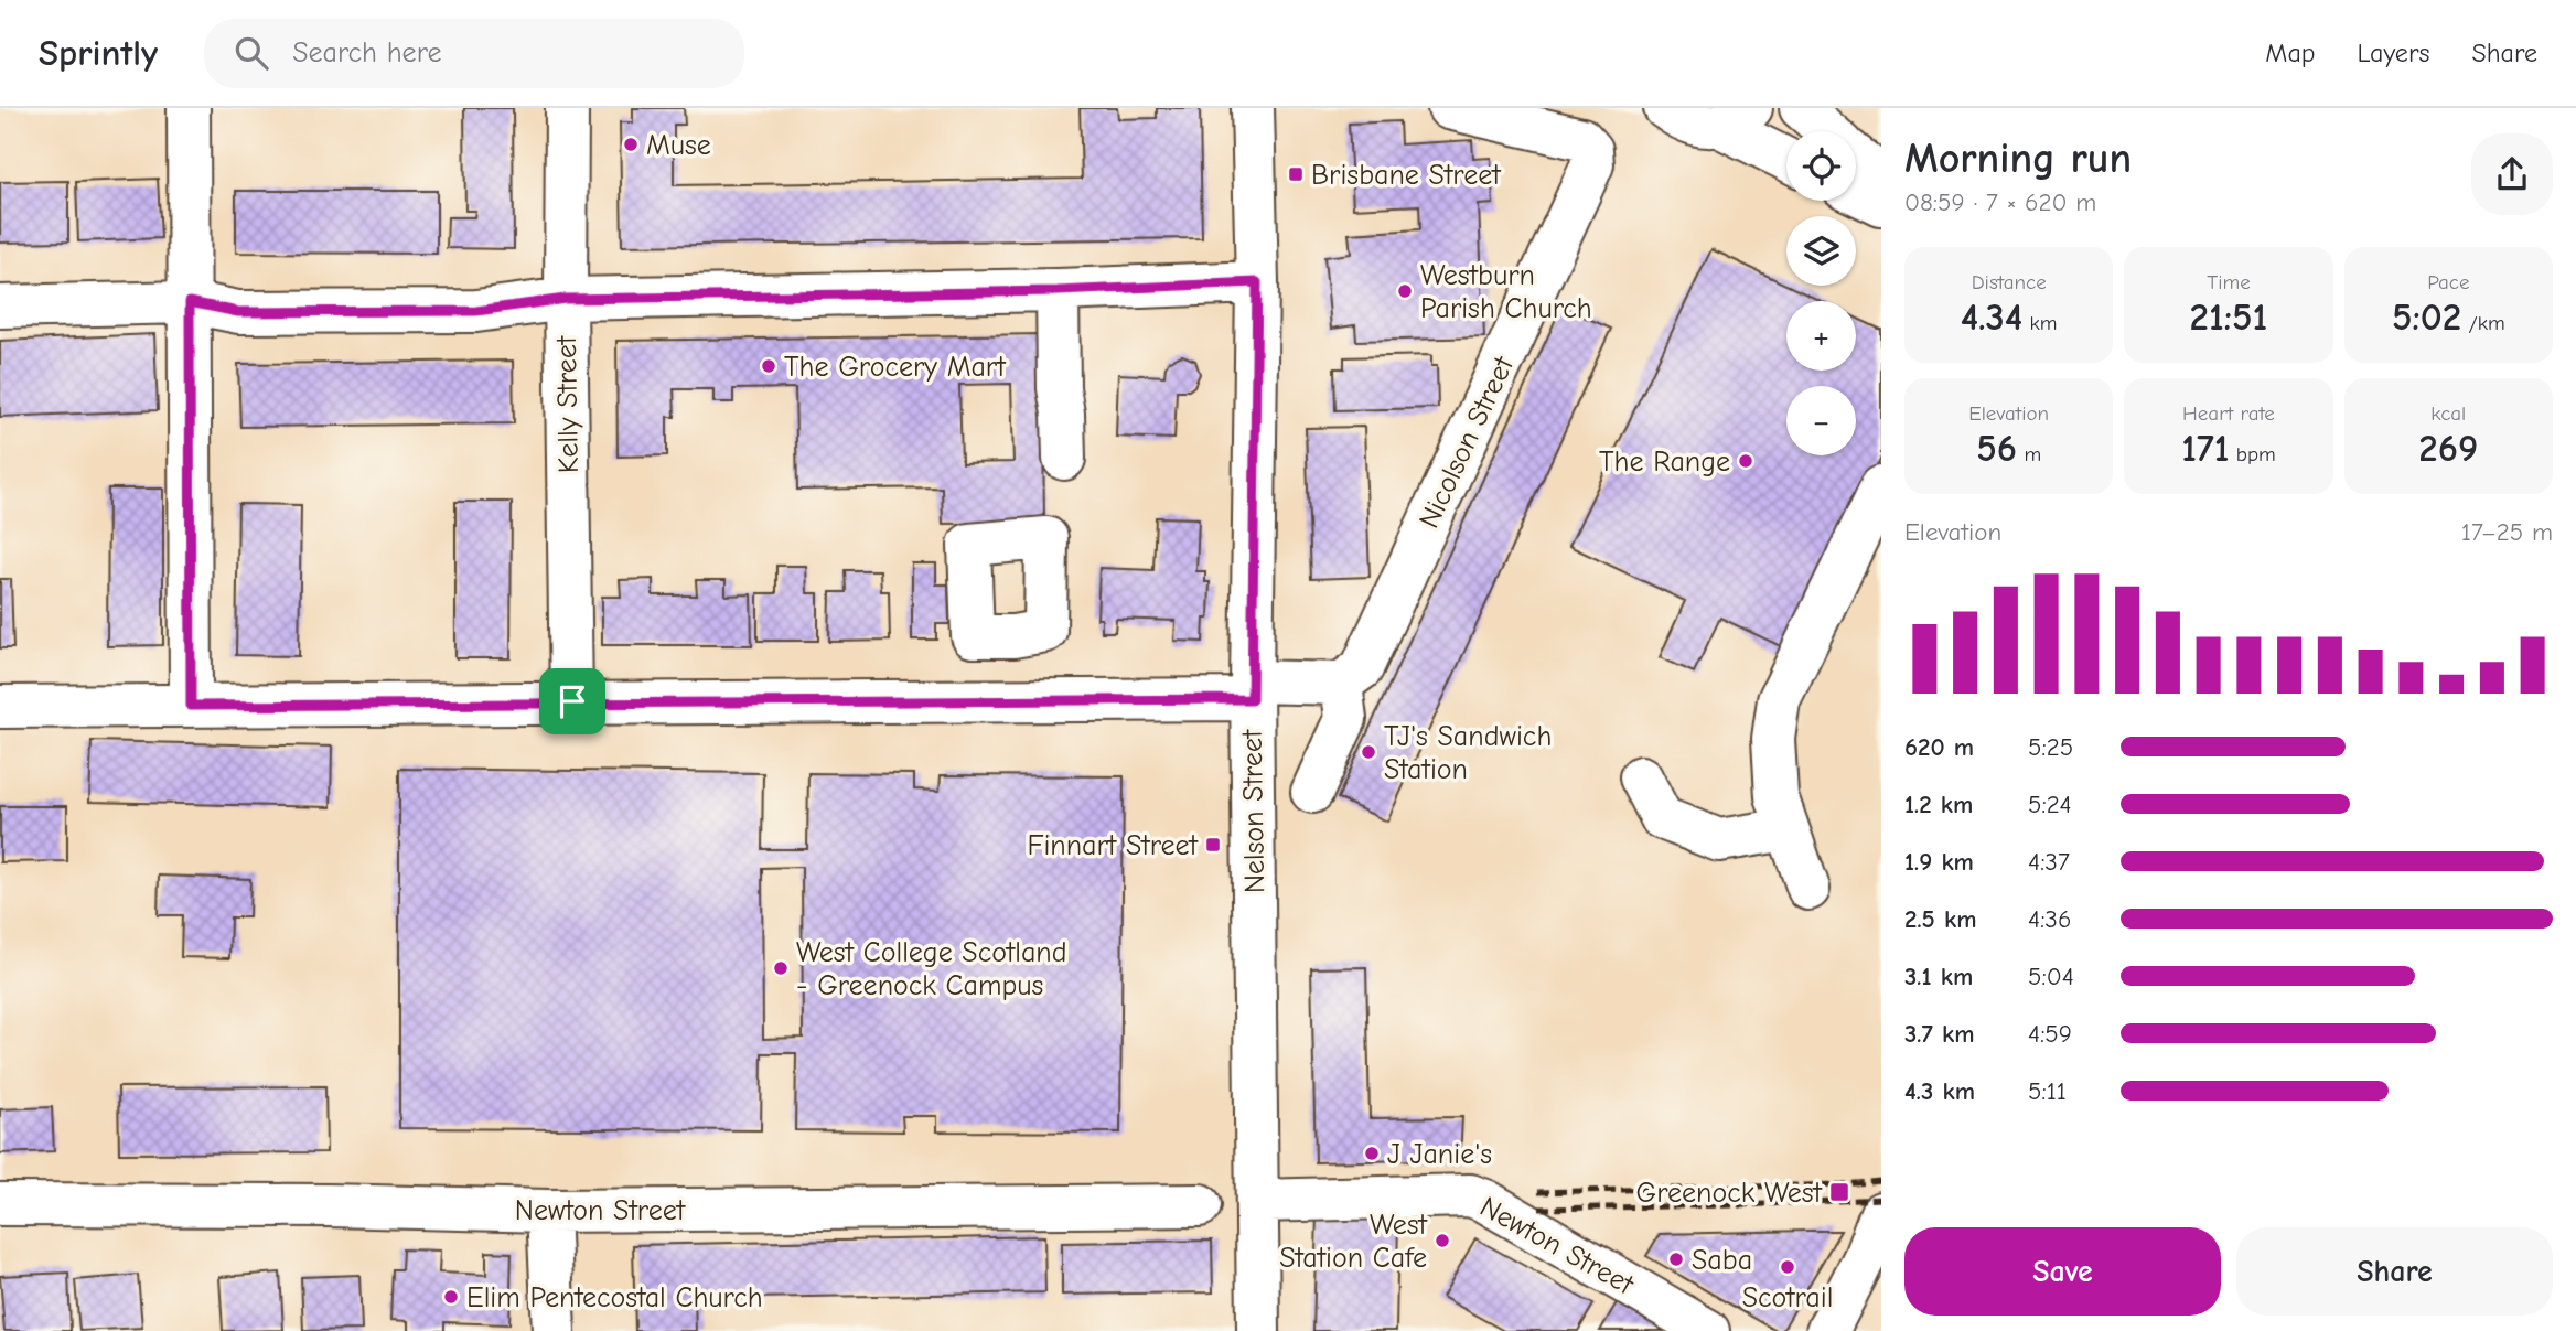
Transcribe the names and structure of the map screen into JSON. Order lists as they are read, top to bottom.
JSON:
{
  "streets": {
    "main road": [
      "Kelly Street",
      "Nicolson Street",
      "Nelson Street",
      "Newton Street"
    ]
  },
  "crossings": [
    ["Nelson Street", "Newton Street"]
  ],
  "places": {
    "other": [
      "Muse",
      "Westburn Parish Church",
      "The Grocery Mart",
      "The Range",
      "TJ's Sandwich Station",
      "West College Scotland - Greenock Campus",
      "J Janie's",
      "West Station Cafe",
      "Saba",
      "Scotrail",
      "Elim Pentecostal Church"
    ],
    "transit": ["Brisbane Street", "Finnart Street", "Greenock West"]
  },
  "page": {
    "header": "Sprintly",
    "search": "Search here",
    "nav": ["Map", "Layers", "Share"],
    "heading": ["Morning run", "08:59 · 7 × 620 m"],
    "map_buttons": ["+", "−"],
    "stats": [
      ["Distance", "4.34 km"],
      ["Time", "21:51"],
      ["Pace", "5:02 /km"],
      ["Elevation", "56 m"],
      ["Heart rate", "171 bpm"],
      ["kcal", "269"]
    ],
    "chart": ["Elevation", "17–25 m"],
    "list": [
      {
        "name": "620 m",
        "note": "5:25"
      },
      {
        "name": "1.2 km",
        "note": "5:24"
      },
      {
        "name": "1.9 km",
        "note": "4:37"
      },
      {
        "name": "2.5 km",
        "note": "4:36"
      },
      {
        "name": "3.1 km",
        "note": "5:04"
      },
      {
        "name": "3.7 km",
        "note": "4:59"
      },
      {
        "name": "4.3 km",
        "note": "5:11"
      }
    ],
    "buttons": ["Save", "Share"]
  }
}
